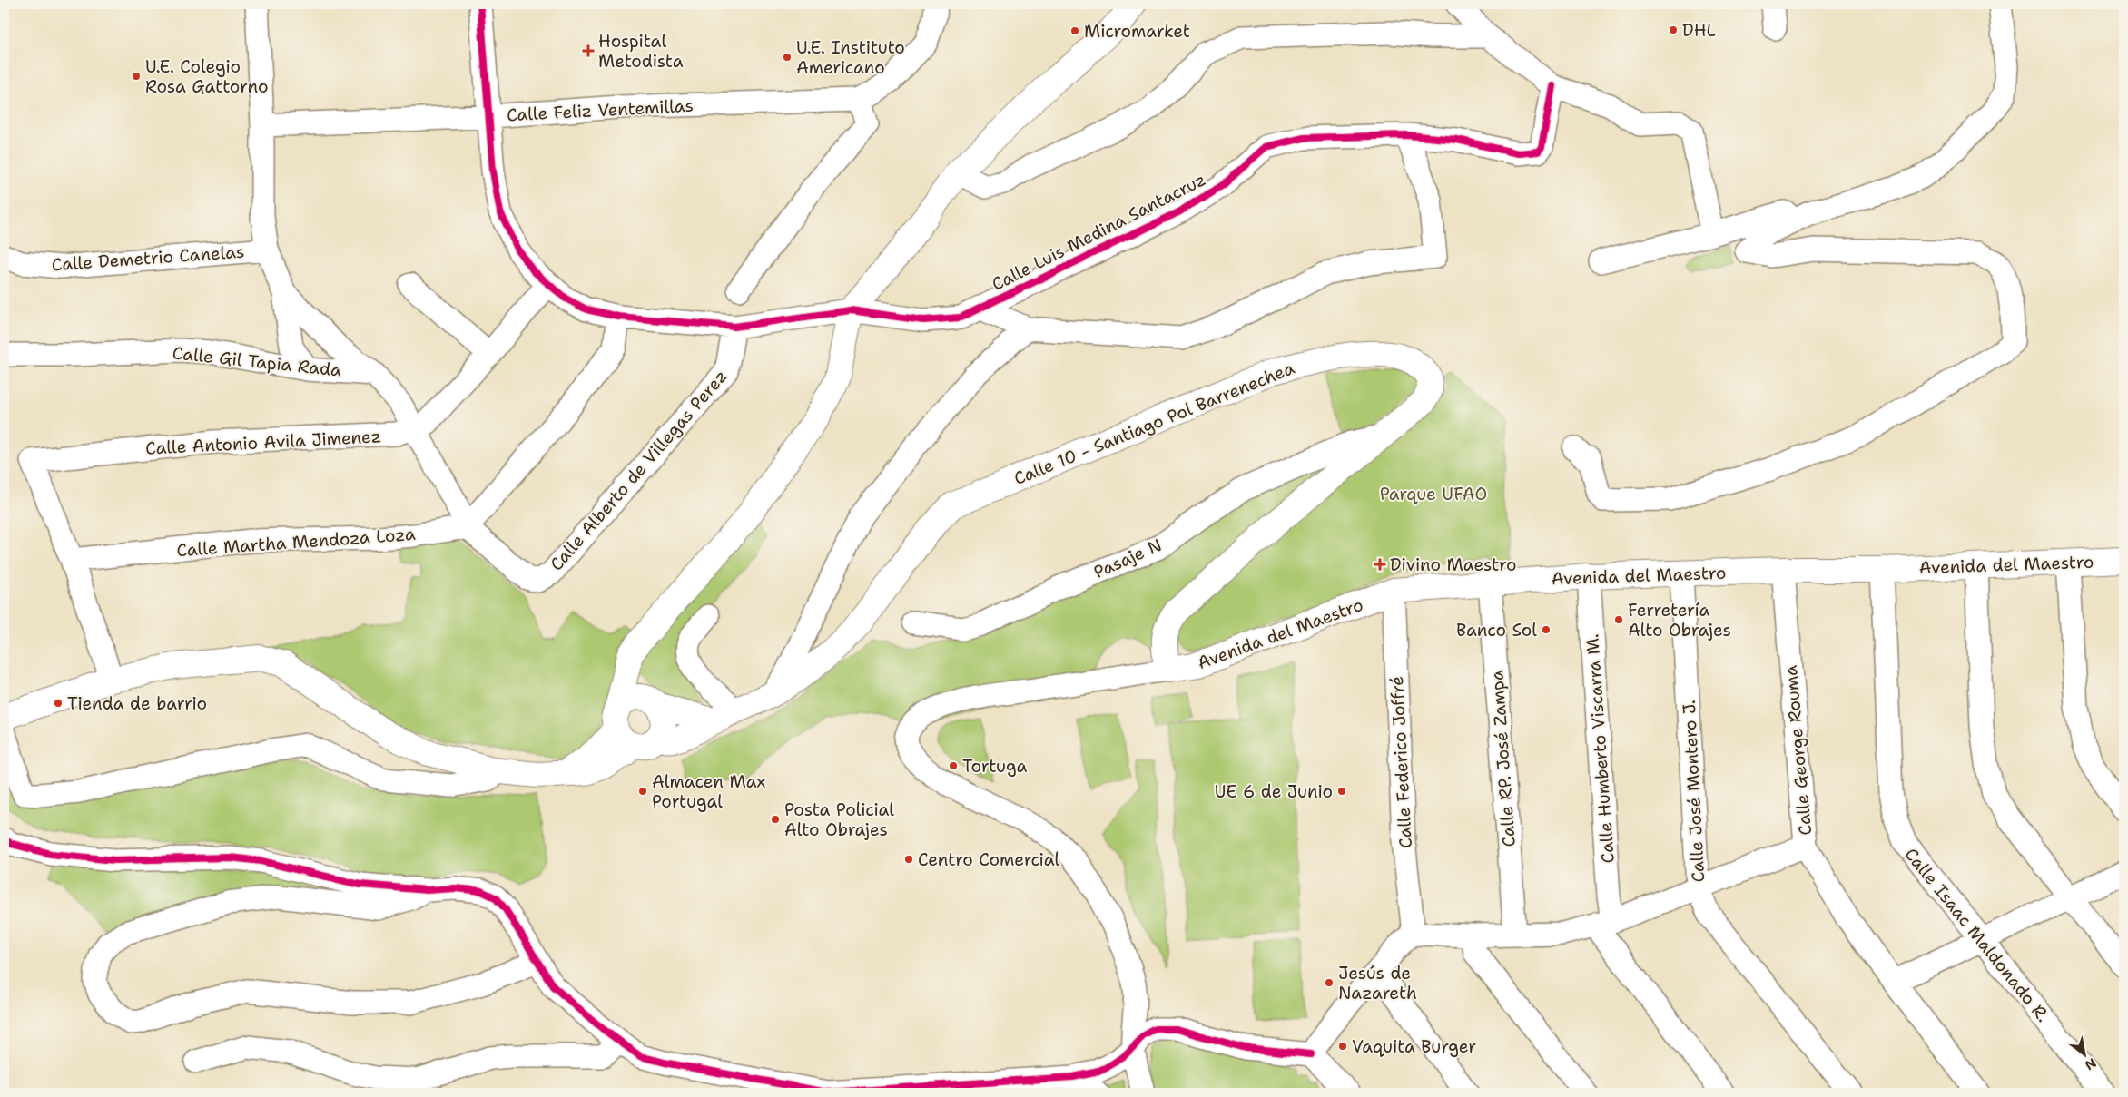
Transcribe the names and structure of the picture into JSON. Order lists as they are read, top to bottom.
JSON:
{
  "streets": {
    "main road": ["Calle 10 - Santiago Pol Barrenechea", "Avenida del Maestro"],
    "street": [
      "Calle Feliz Ventemillas",
      "Calle Luis Medina Santacruz",
      "Calle Demetrio Canelas",
      "Calle Gil Tapia Rada",
      "Calle Antonio Avila Jimenez",
      "Calle Alberto de Villegas Perez",
      "Calle Martha Mendoza Loza",
      "Pasaje N",
      "Calle Humberto Viscarra M.",
      "Calle George Rouma",
      "Calle RP. José Zampa",
      "Calle Federico Joffré",
      "Calle José Montero J.",
      "Calle Isaac Maldonado R."
    ]
  },
  "crossings": [
    ["Calle Feliz Ventemillas", "Calle Luis Medina Santacruz"],
    ["Calle Luis Medina Santacruz", "Calle Antonio Avila Jimenez"],
    ["Calle Luis Medina Santacruz", "Calle Alberto de Villegas Perez"],
    ["Calle 10 - Santiago Pol Barrenechea", "Pasaje N"],
    ["Calle 10 - Santiago Pol Barrenechea", "Avenida del Maestro"],
    ["Calle Antonio Avila Jimenez", "Calle Martha Mendoza Loza"],
    ["Calle Alberto de Villegas Perez", "Calle Martha Mendoza Loza"],
    ["Avenida del Maestro", "Calle Humberto Viscarra M."],
    ["Avenida del Maestro", "Calle George Rouma"],
    ["Avenida del Maestro", "Calle RP. José Zampa"],
    ["Avenida del Maestro", "Calle Federico Joffré"],
    ["Avenida del Maestro", "Calle José Montero J."],
    ["Avenida del Maestro", "Calle Isaac Maldonado R."]
  ],
  "parks": ["Parque UFAO"],
  "places": {
    "other": [
      "DHL",
      "Micromarket",
      "U.E. Instituto Americano",
      "U.E. Colegio Rosa Gattorno",
      "Ferretería Alto Obrajes",
      "Banco Sol",
      "Tienda de barrio",
      "Tortuga",
      "Almacen Max Portugal",
      "UE 6 de Junio",
      "Posta Policial Alto Obrajes",
      "Centro Comercial",
      "Jesús de Nazareth",
      "Vaquita Burger"
    ],
    "health": ["Hospital Metodista", "Divino Maestro"]
  },
  "north": "bottom right"
}
